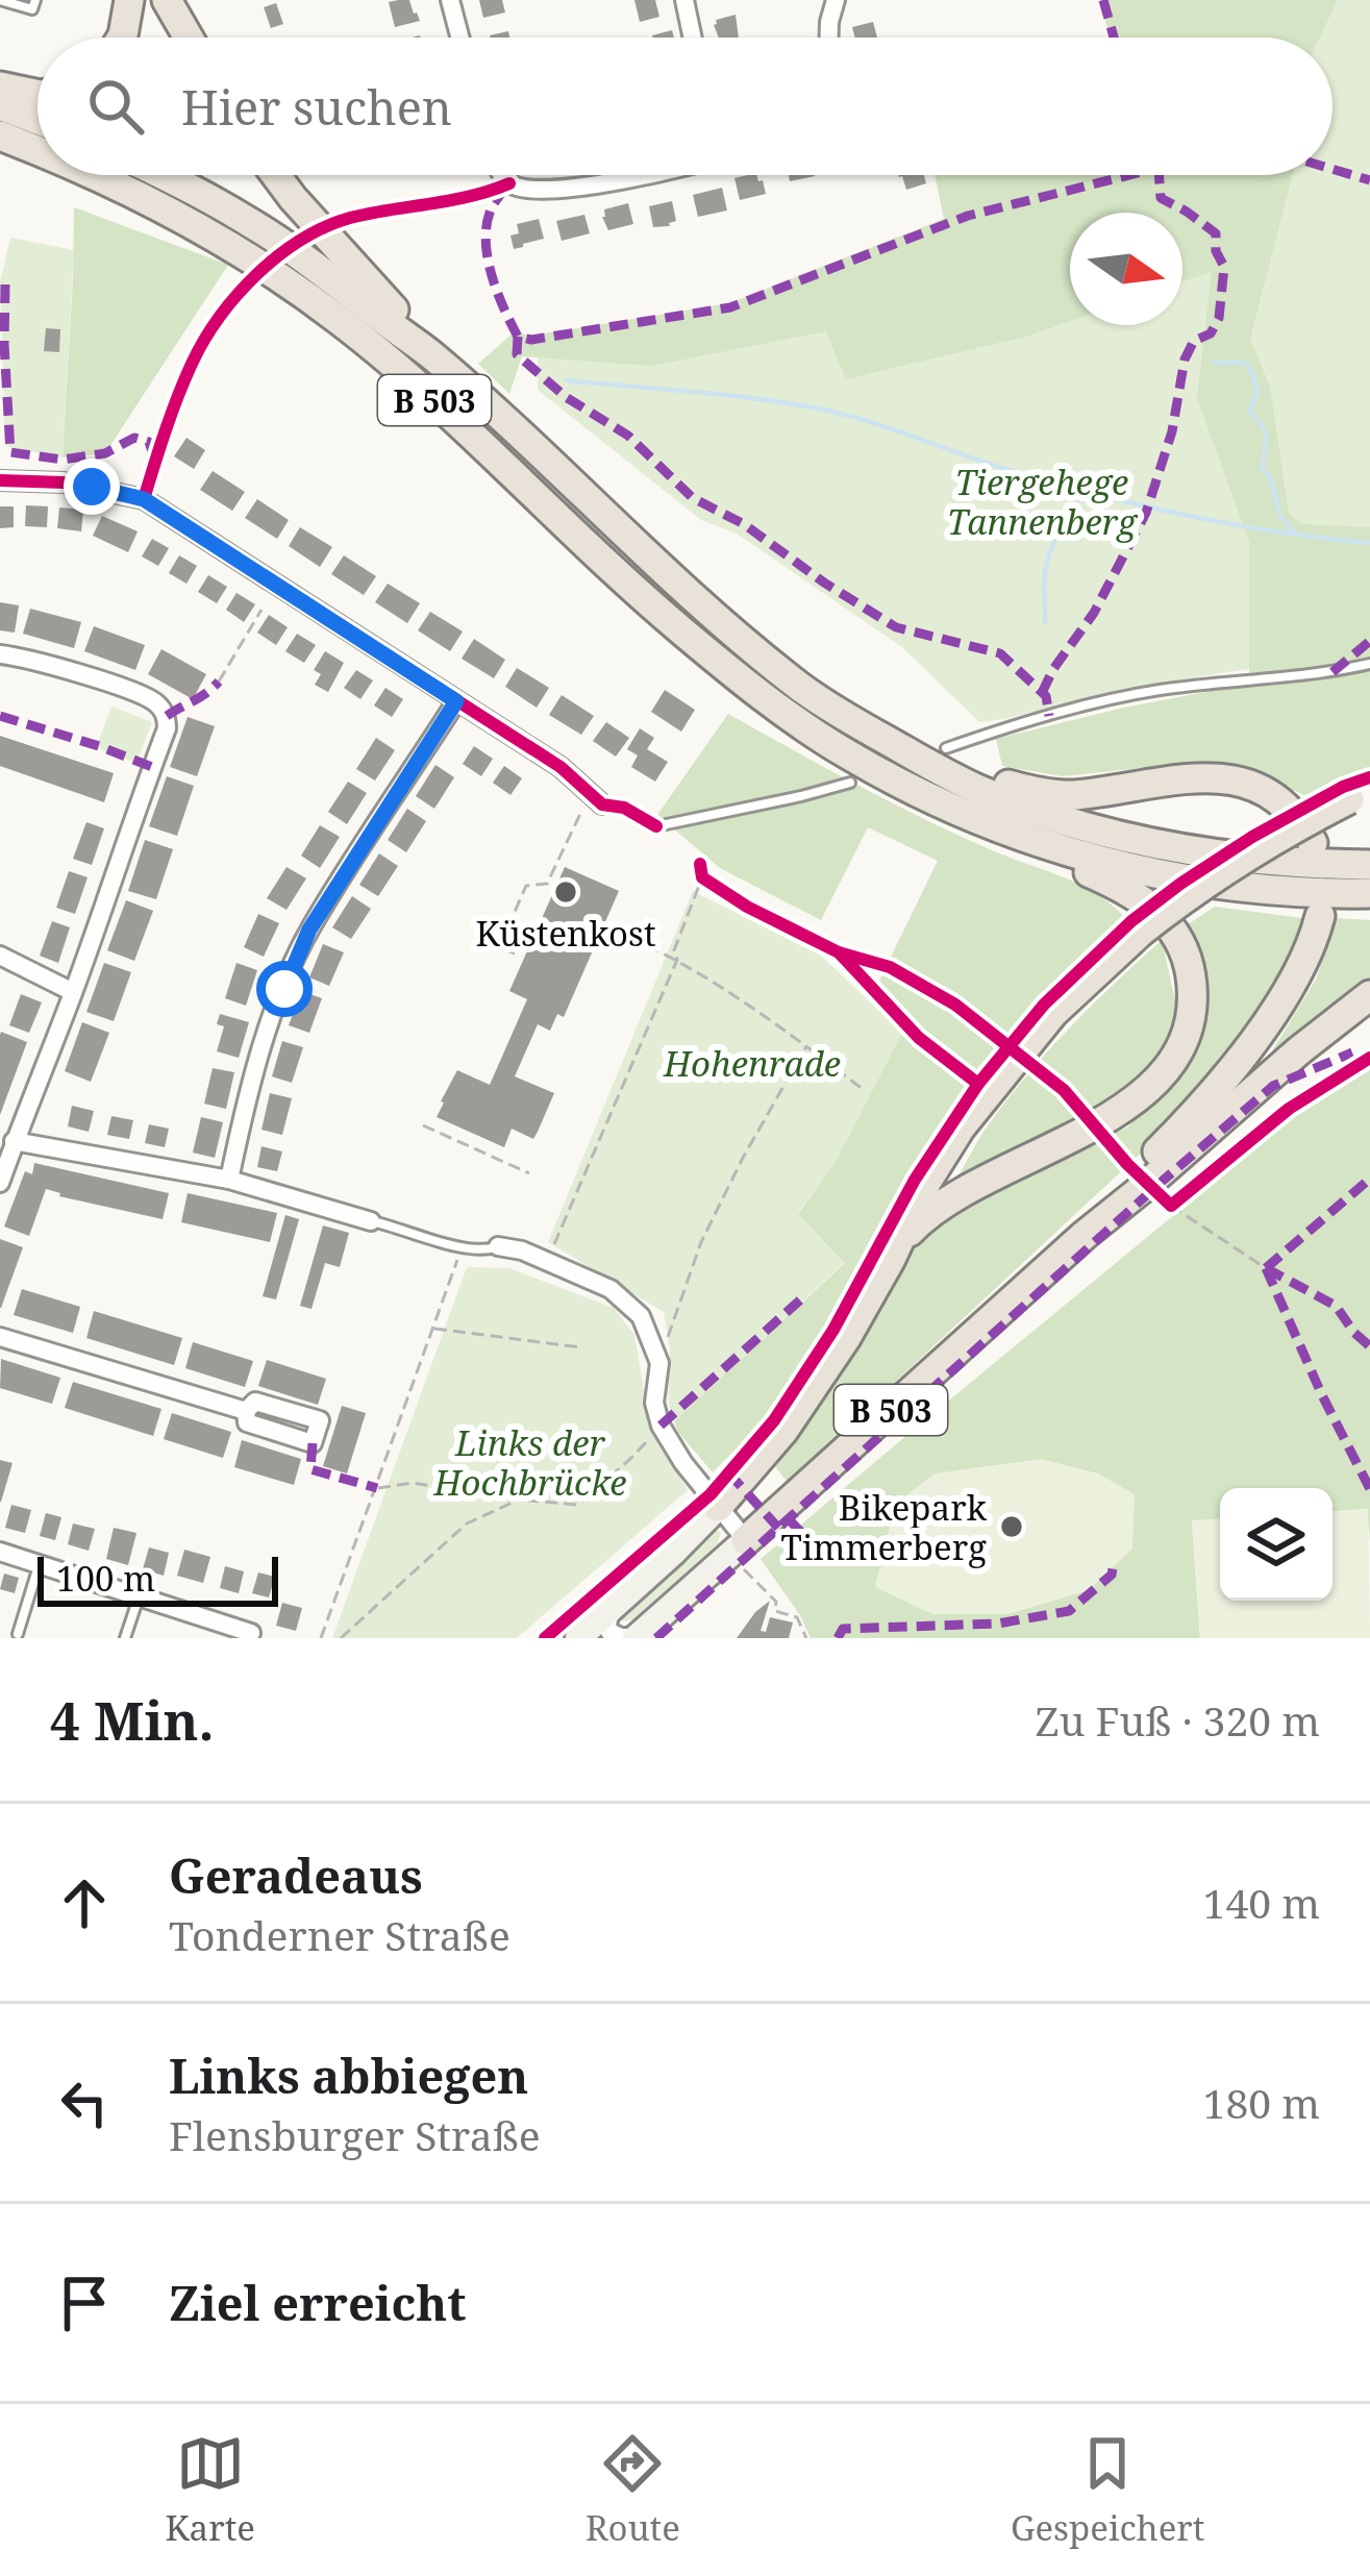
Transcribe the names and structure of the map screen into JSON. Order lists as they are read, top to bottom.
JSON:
{
  "streets": {
    "highway": ["B 503"]
  },
  "parks": ["Tiergehege Tannenberg", "Hohenrade", "Links der Hochbrücke"],
  "places": ["Küstenkost", "Bikepark Timmerberg"],
  "scale_bar": "100 m",
  "north": "right",
  "page": {
    "search": "Hier suchen",
    "scale": "100 m",
    "heading": ["4 Min.", "Zu Fuß · 320 m"],
    "list": [
      ["Geradeaus", "Tonderner Straße", "140 m"],
      ["Links abbiegen", "Flensburger Straße", "180 m"],
      "Ziel erreicht"
    ],
    "nav": ["Karte", "Route", "Gespeichert"]
  }
}
